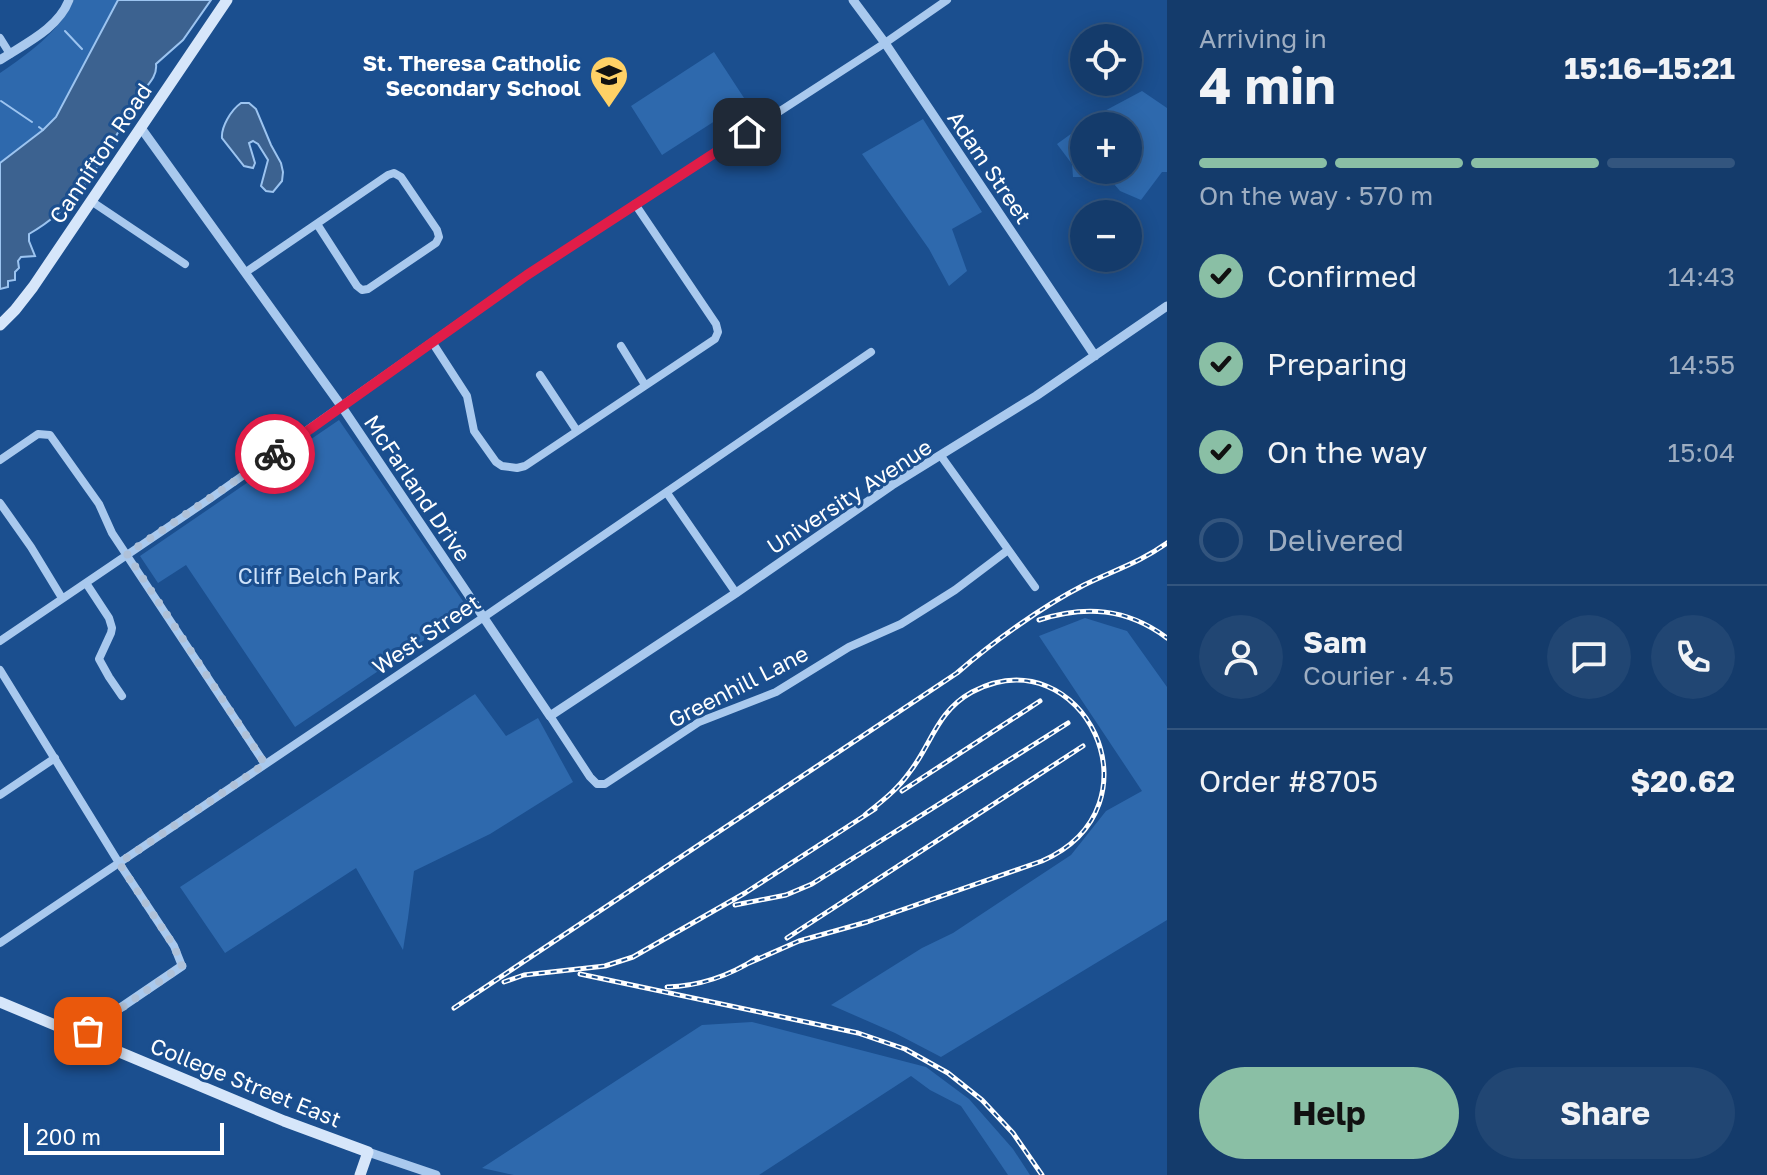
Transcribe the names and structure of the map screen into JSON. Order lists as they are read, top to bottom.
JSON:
{
  "streets": {
    "main road": ["Cannifton Road", "College Street East"],
    "street": [
      "Adam Street",
      "McFarland Drive",
      "University Avenue",
      "West Street",
      "Greenhill Lane"
    ]
  },
  "crossings": [
    ["Cannifton Road", "McFarland Drive"],
    ["Adam Street", "University Avenue"],
    ["McFarland Drive", "University Avenue"],
    ["McFarland Drive", "West Street"],
    ["McFarland Drive", "Greenhill Lane"],
    ["University Avenue", "Greenhill Lane"]
  ],
  "parks": ["Cliff Belch Park"],
  "places": {
    "school or university": ["St. Theresa Catholic Secondary School"]
  },
  "scale_bar": "200 m",
  "page": {
    "heading": ["4 min", "Arriving in", "15:16–15:21"],
    "panel": [
      "Sam",
      "Courier · 4.5",
      "Order #8705",
      "$20.62"
    ],
    "map_buttons": ["+", "−"],
    "bar": "On the way · 570 m",
    "list": [
      ["Confirmed", "14:43"],
      ["Preparing", "14:55"],
      ["On the way", "15:04"],
      "Delivered"
    ],
    "buttons": ["Help", "Share"],
    "scale": "200 m"
  }
}
